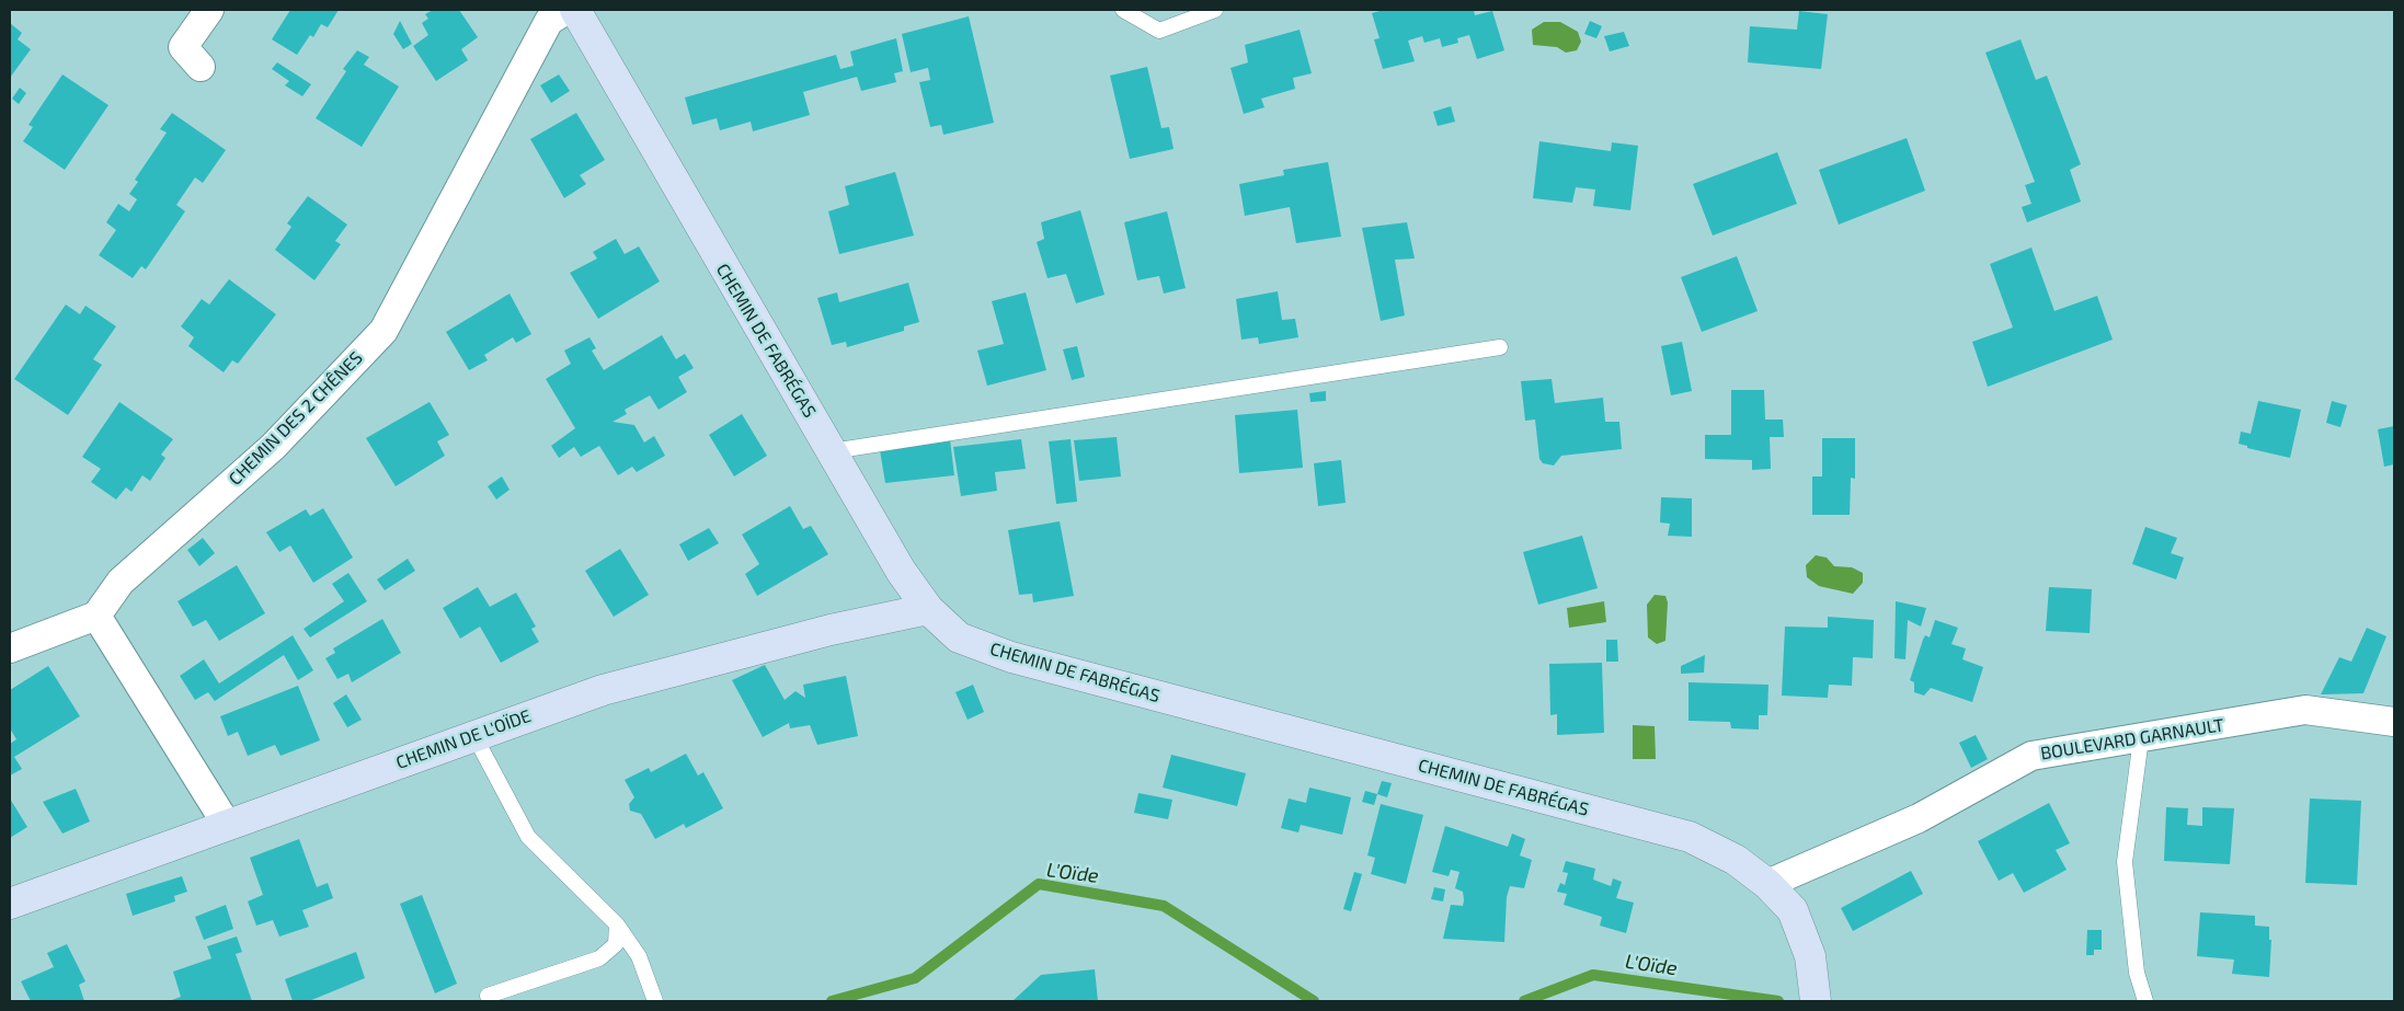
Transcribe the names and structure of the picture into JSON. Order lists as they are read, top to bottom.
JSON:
{
  "streets": {
    "street": [
      "CHEMIN DE FABRÉGAS",
      "CHEMIN DES 2 CHÊNES",
      "CHEMIN DE L'OÏDE",
      "BOULEVARD GARNAULT"
    ]
  },
  "crossings": [
    ["CHEMIN DE FABRÉGAS", "CHEMIN DE L'OÏDE"],
    ["CHEMIN DE FABRÉGAS", "BOULEVARD GARNAULT"]
  ],
  "water": ["L'Oïde"]
}
